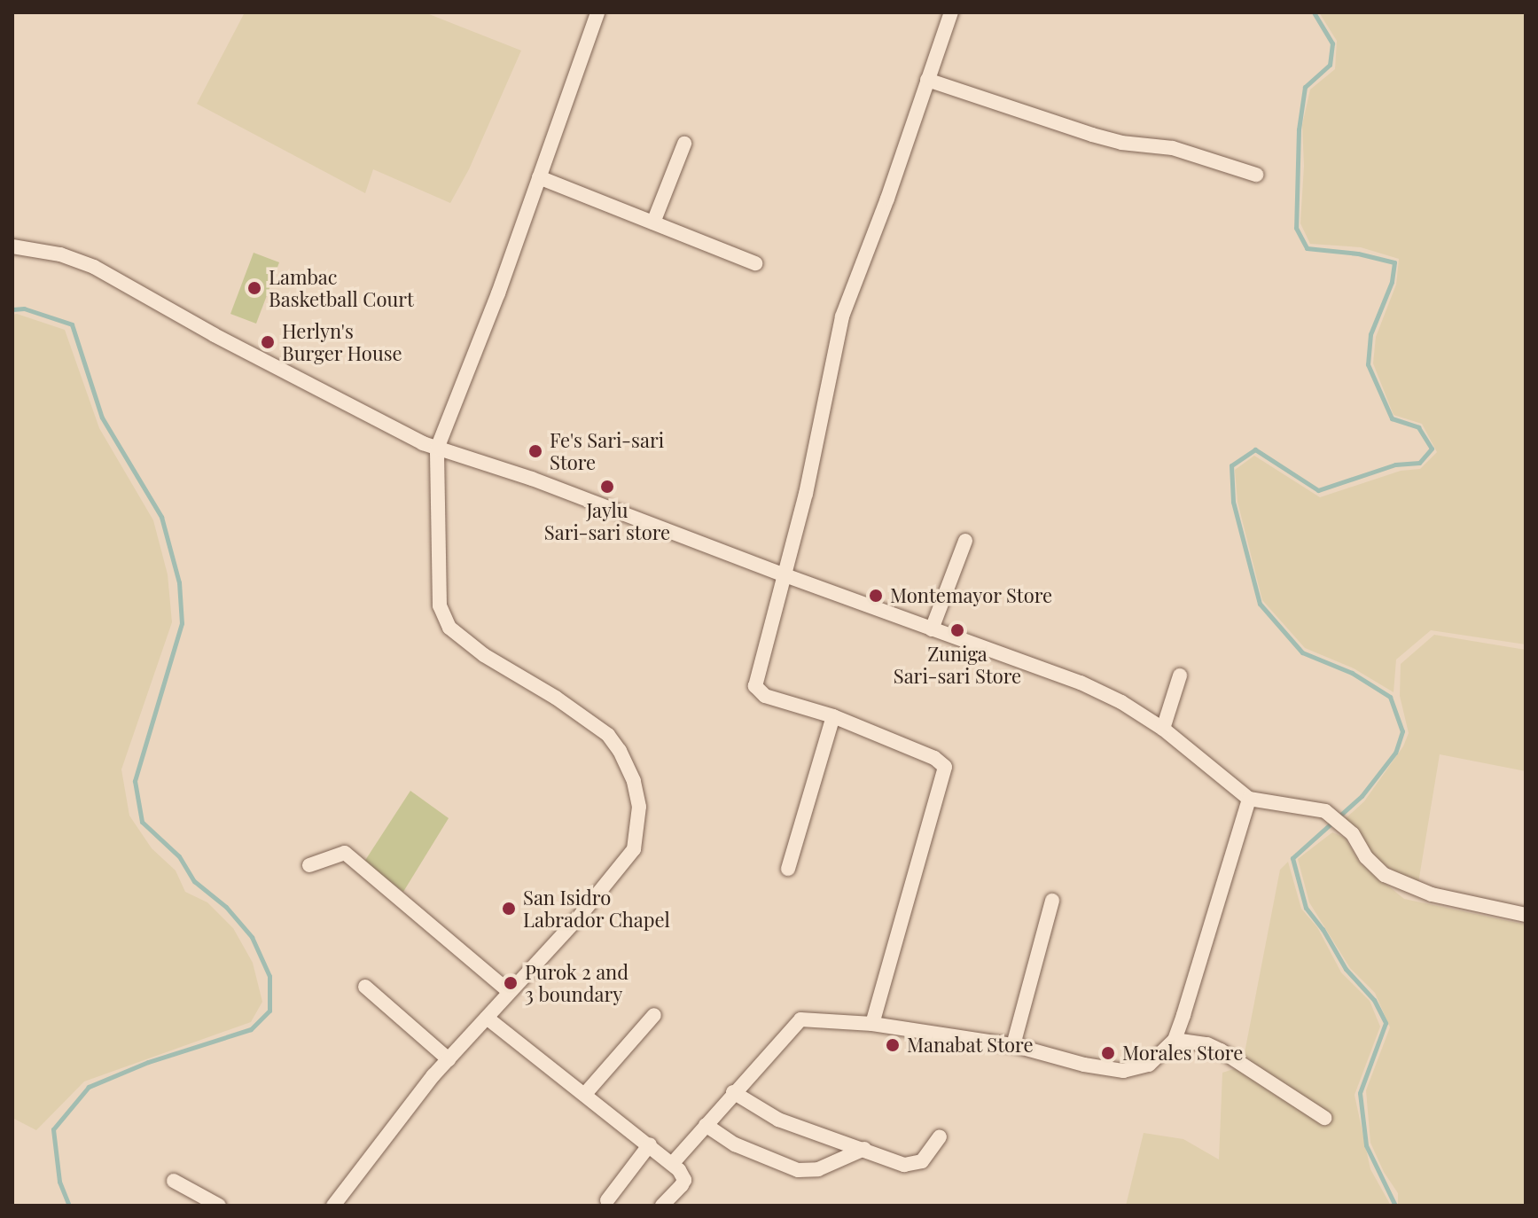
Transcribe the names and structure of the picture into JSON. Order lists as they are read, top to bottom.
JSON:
{
  "places": [
    "Lambac Basketball Court",
    "Herlyn's Burger House",
    "Fe's Sari-sari Store",
    "Jaylu Sari-sari store",
    "Montemayor Store",
    "Zuniga Sari-sari Store",
    "San Isidro Labrador Chapel",
    "Purok 2 and 3 boundary",
    "Manabat Store",
    "Morales Store"
  ]
}
